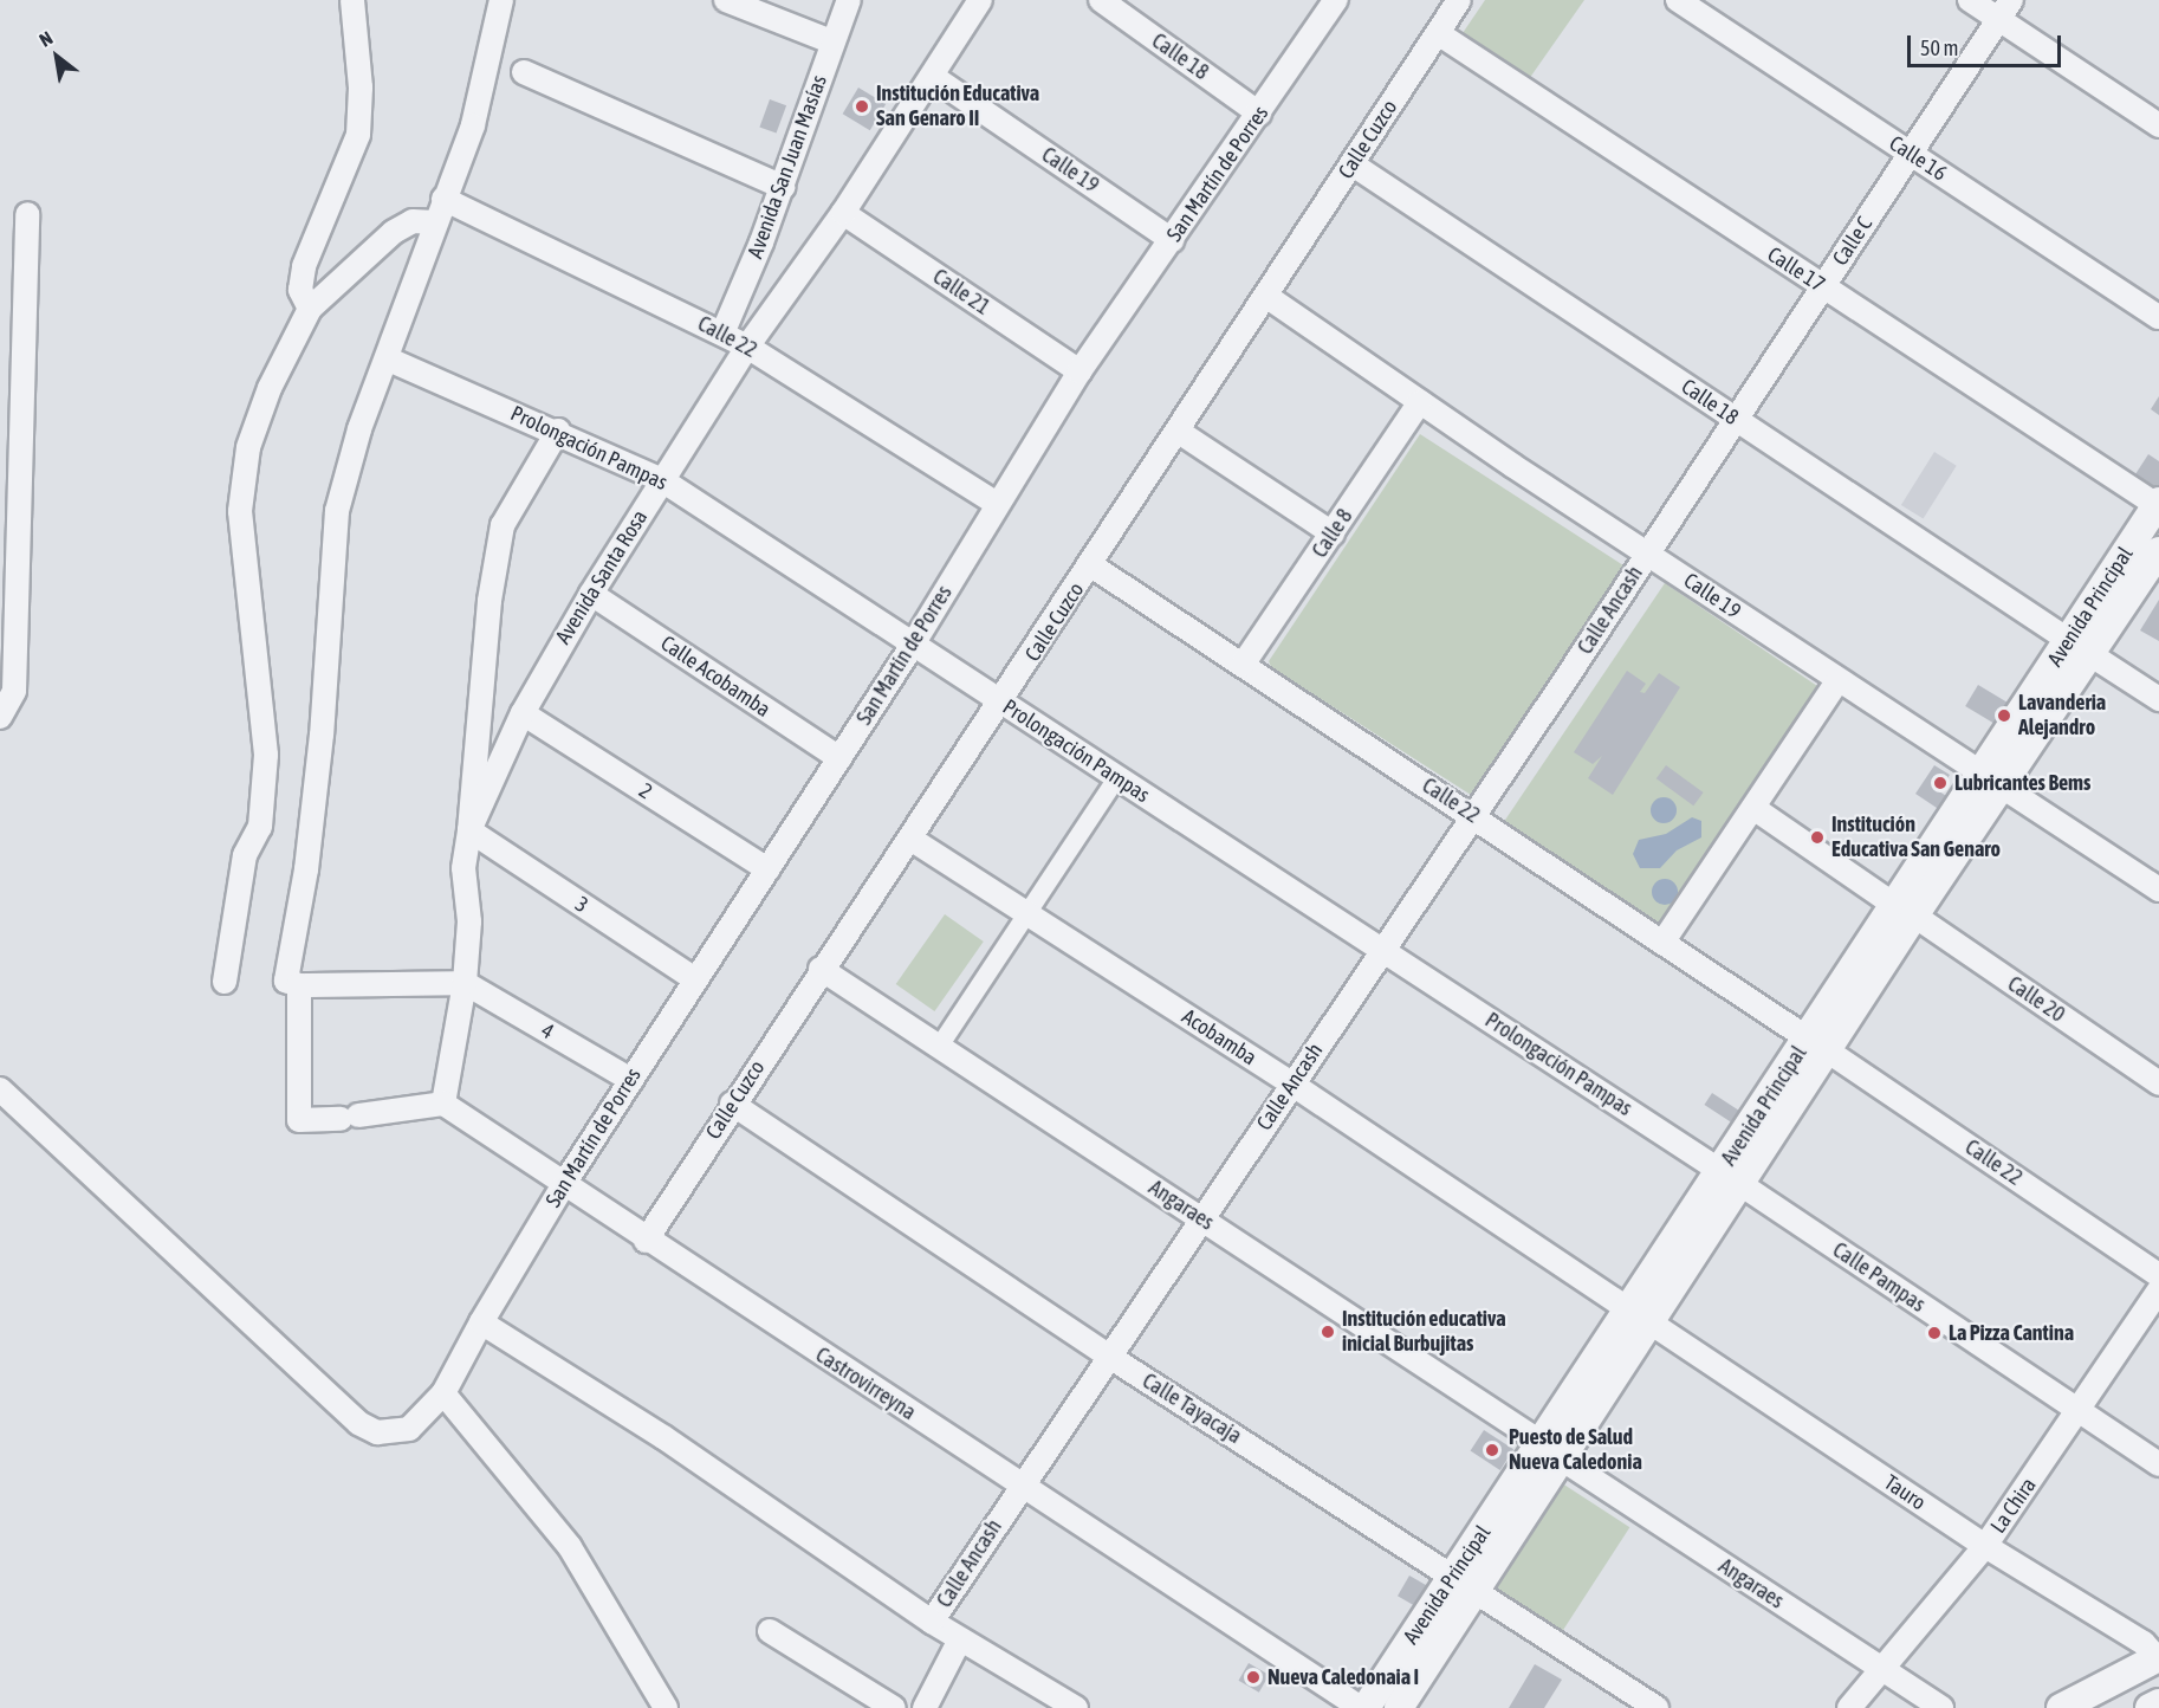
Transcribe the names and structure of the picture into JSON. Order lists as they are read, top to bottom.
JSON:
{
  "streets": {
    "street": [
      "Calle 18",
      "Calle Cuzco",
      "Calle 16",
      "Avenida San Juan Masías",
      "Calle 19",
      "San Martín de Porres",
      "Calle C",
      "Calle 17",
      "Calle 21",
      "Calle 22",
      "Prolongación Pampas",
      "Calle 8",
      "Avenida Santa Rosa",
      "Avenida Principal",
      "Calle Ancash",
      "Calle Acobamba",
      "2",
      "3",
      "Calle 20",
      "4",
      "Acobamba",
      "Angaraes",
      "Calle Pampas",
      "Castrovirreyna",
      "Calle Tayacaja",
      "Tauro",
      "La Chira"
    ]
  },
  "crossings": [
    ["Calle 18", "Calle Cuzco"],
    ["Calle 18", "San Martín de Porres"],
    ["Calle 18", "Calle C"],
    ["Calle 18", "Avenida Principal"],
    ["Calle Cuzco", "Calle 19"],
    ["Calle Cuzco", "Calle 17"],
    ["Calle Cuzco", "Calle 22"],
    ["Calle Cuzco", "Prolongación Pampas"],
    ["Calle Cuzco", "Acobamba"],
    ["Calle Cuzco", "Angaraes"],
    ["Calle Cuzco", "Castrovirreyna"],
    ["Calle Cuzco", "Calle Tayacaja"],
    ["Calle 16", "Calle C"],
    ["Avenida San Juan Masías", "Calle 22"],
    ["Calle 19", "San Martín de Porres"],
    ["Calle 19", "Calle C"],
    ["Calle 19", "Calle 8"],
    ["Calle 19", "Avenida Santa Rosa"],
    ["Calle 19", "Avenida Principal"],
    ["Calle 19", "Calle Ancash"],
    ["San Martín de Porres", "Calle 21"],
    ["San Martín de Porres", "Calle 22"],
    ["San Martín de Porres", "Prolongación Pampas"],
    ["San Martín de Porres", "Calle Acobamba"],
    ["San Martín de Porres", "2"],
    ["San Martín de Porres", "3"],
    ["San Martín de Porres", "4"],
    ["San Martín de Porres", "Castrovirreyna"],
    ["Calle C", "Calle 17"],
    ["Calle C", "Calle Ancash"],
    ["Calle 17", "Avenida Principal"],
    ["Calle 21", "Avenida Santa Rosa"],
    ["Calle 22", "Calle 8"],
    ["Calle 22", "Avenida Santa Rosa"],
    ["Calle 22", "Avenida Principal"],
    ["Calle 22", "Calle Ancash"],
    ["Prolongación Pampas", "Avenida Santa Rosa"],
    ["Prolongación Pampas", "Avenida Principal"],
    ["Prolongación Pampas", "Calle Ancash"],
    ["Prolongación Pampas", "Calle Pampas"],
    ["Avenida Santa Rosa", "Calle Acobamba"],
    ["Avenida Santa Rosa", "2"],
    ["Avenida Santa Rosa", "3"],
    ["Avenida Santa Rosa", "4"],
    ["Avenida Santa Rosa", "Castrovirreyna"],
    ["Avenida Principal", "Calle 20"],
    ["Avenida Principal", "Acobamba"],
    ["Avenida Principal", "Angaraes"],
    ["Avenida Principal", "Calle Pampas"],
    ["Avenida Principal", "Castrovirreyna"],
    ["Avenida Principal", "Calle Tayacaja"],
    ["Avenida Principal", "Tauro"],
    ["Calle Ancash", "Acobamba"],
    ["Calle Ancash", "Angaraes"],
    ["Calle Ancash", "Castrovirreyna"],
    ["Calle Ancash", "Calle Tayacaja"],
    ["Acobamba", "Tauro"],
    ["Angaraes", "La Chira"],
    ["Calle Pampas", "La Chira"],
    ["Tauro", "La Chira"]
  ],
  "places": [
    "Institución Educativa San Genaro II",
    "Lavanderia Alejandro",
    "Lubricantes Bems",
    "Institución Educativa San Genaro",
    "Institución educativa inicial Burbujitas",
    "La Pizza Cantina",
    "Puesto de Salud Nueva Caledonia",
    "Nueva Caledonaia I"
  ],
  "scale_bar": "50 m",
  "north": "top left"
}
